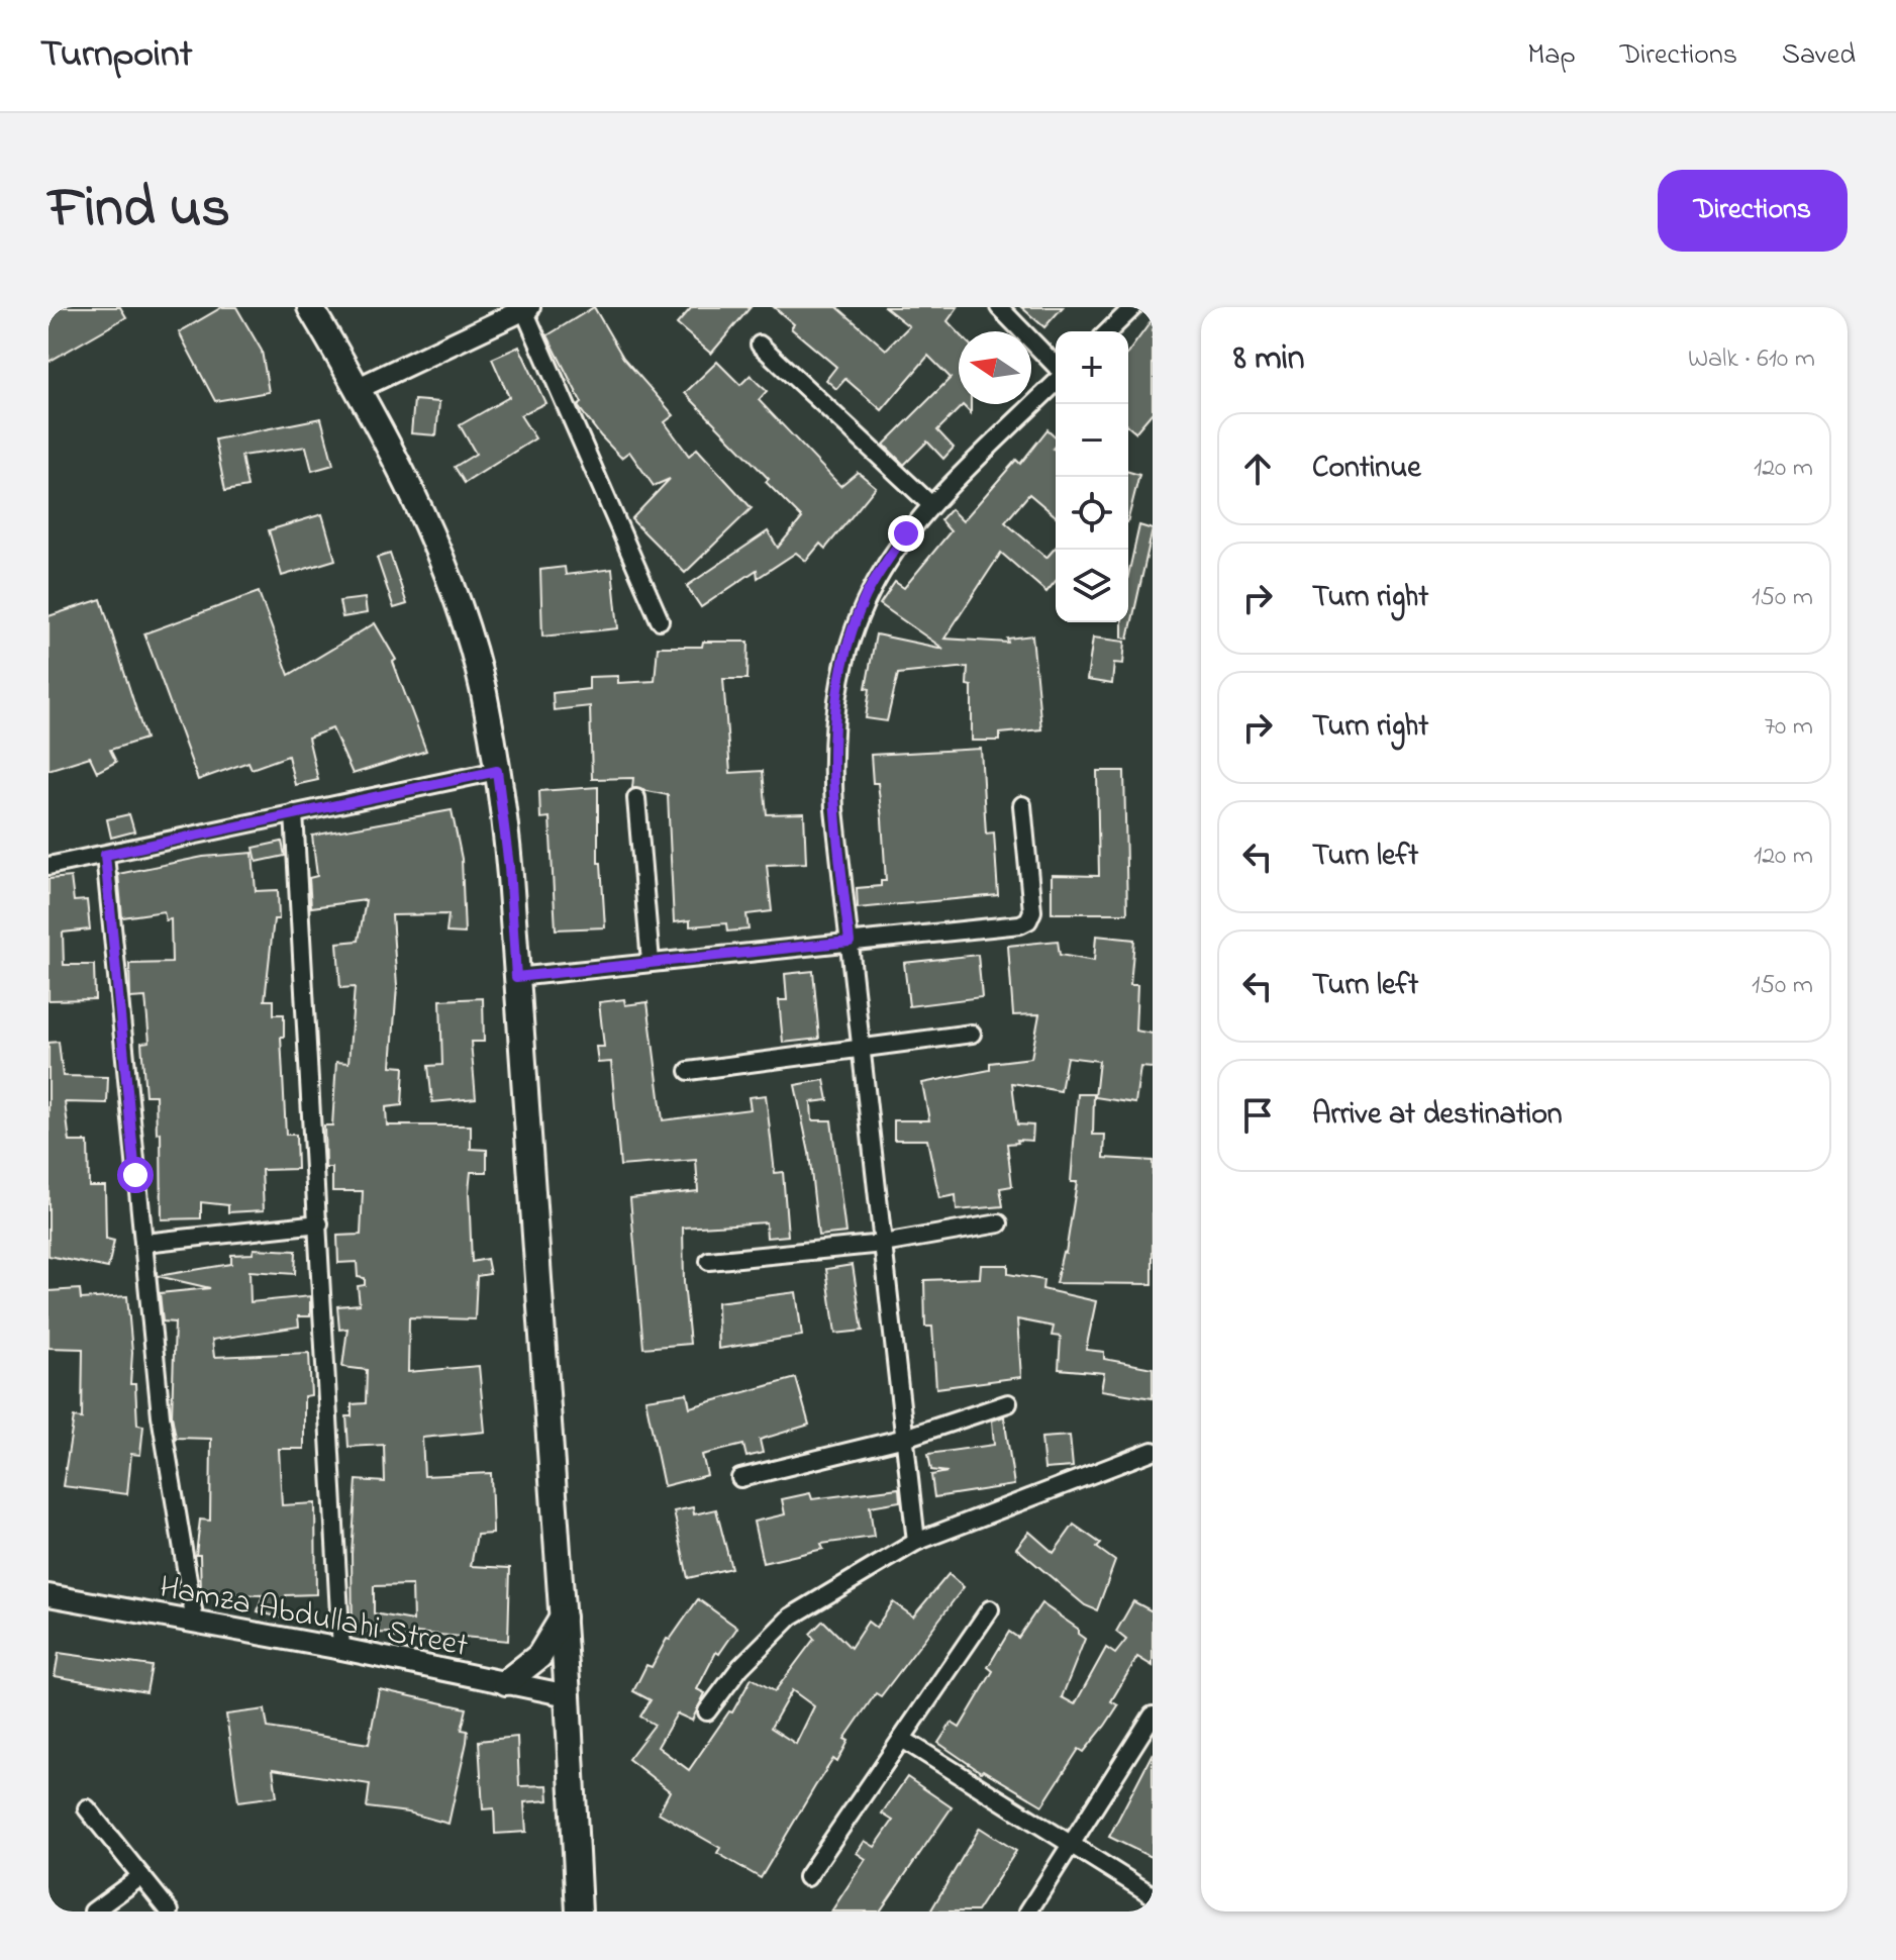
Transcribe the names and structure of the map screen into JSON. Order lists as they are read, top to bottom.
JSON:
{
  "streets": {
    "street": ["Hamza Abdullahi Street"]
  },
  "north": "left",
  "page": {
    "header": "Turnpoint",
    "nav": ["Map", "Directions", "Saved"],
    "title": "Find us",
    "buttons": "Directions",
    "heading": ["8 min", "Walk · 610 m"],
    "map_buttons": ["+", "−"],
    "list": [
      ["Continue", "120 m"],
      ["Turn right", "150 m"],
      ["Turn right", "70 m"],
      ["Turn left", "120 m"],
      ["Turn left", "150 m"],
      "Arrive at destination"
    ]
  }
}
